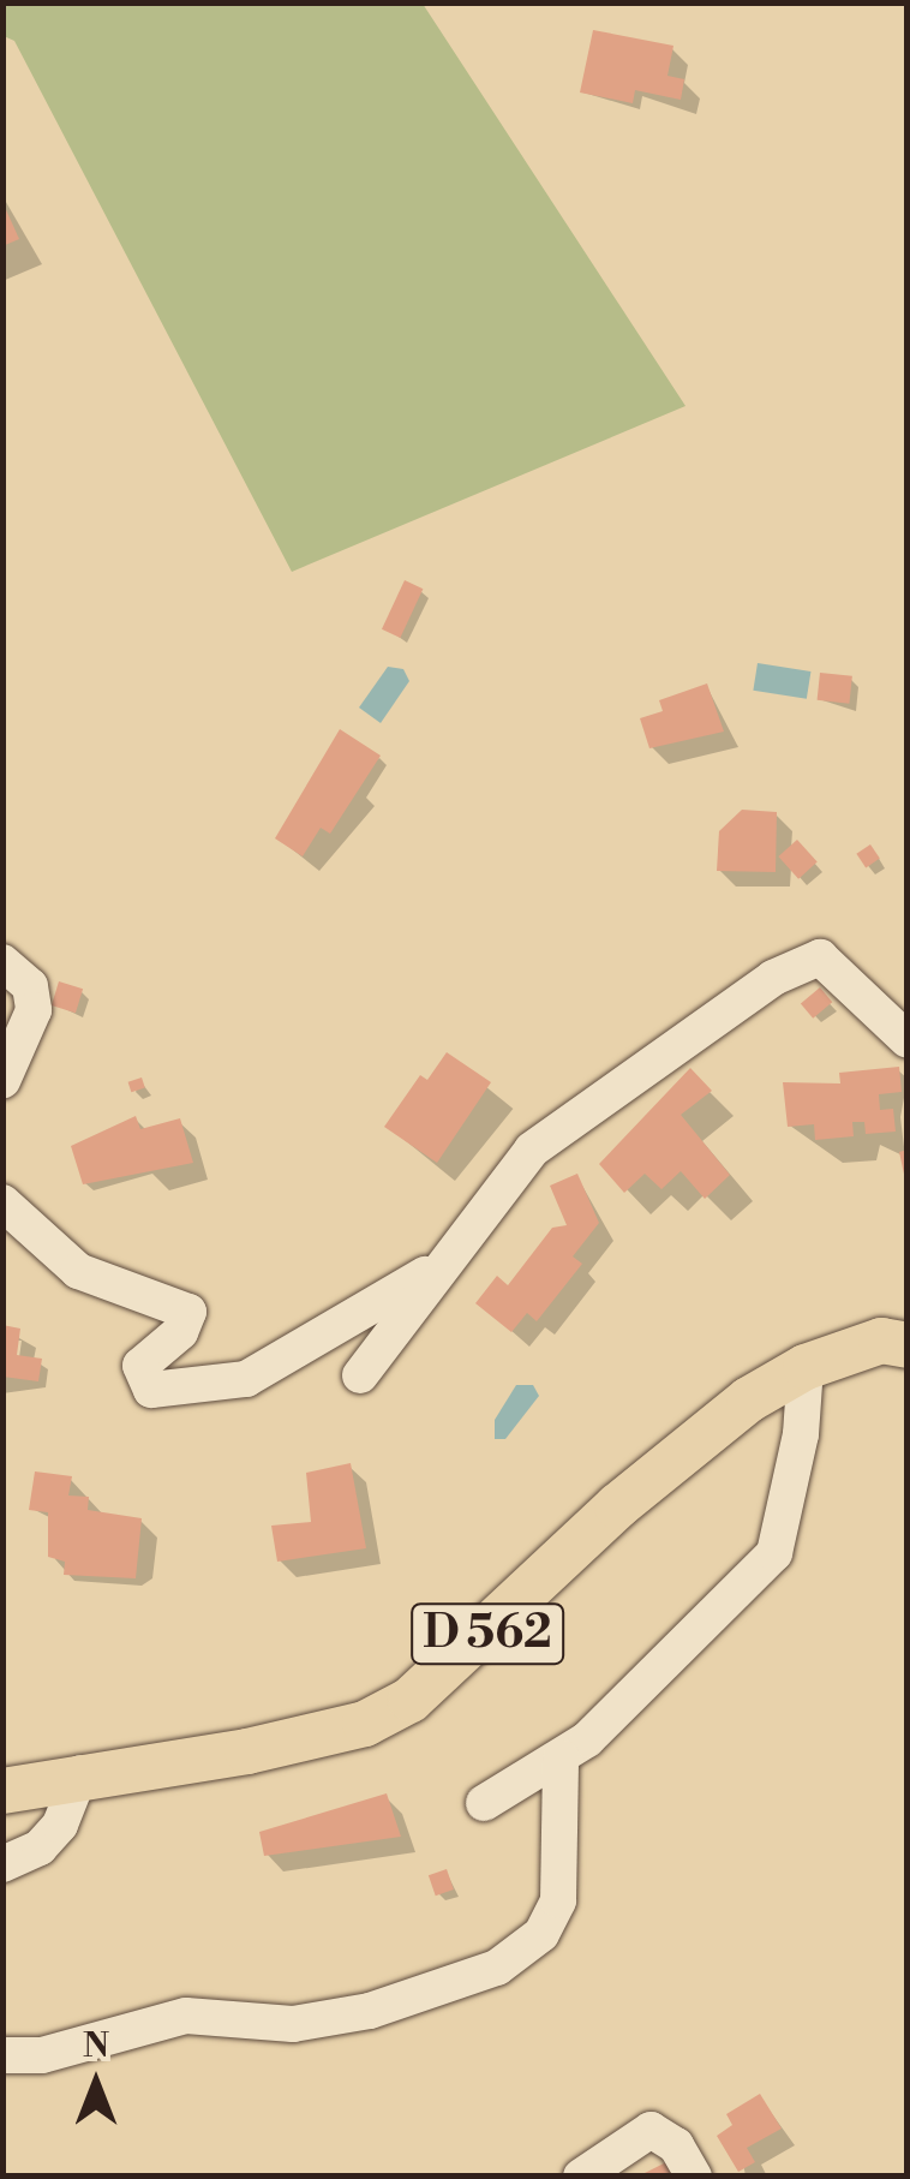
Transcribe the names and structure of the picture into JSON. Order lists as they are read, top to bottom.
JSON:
{
  "streets": {
    "main road": ["D 562"]
  },
  "north": "top"
}
